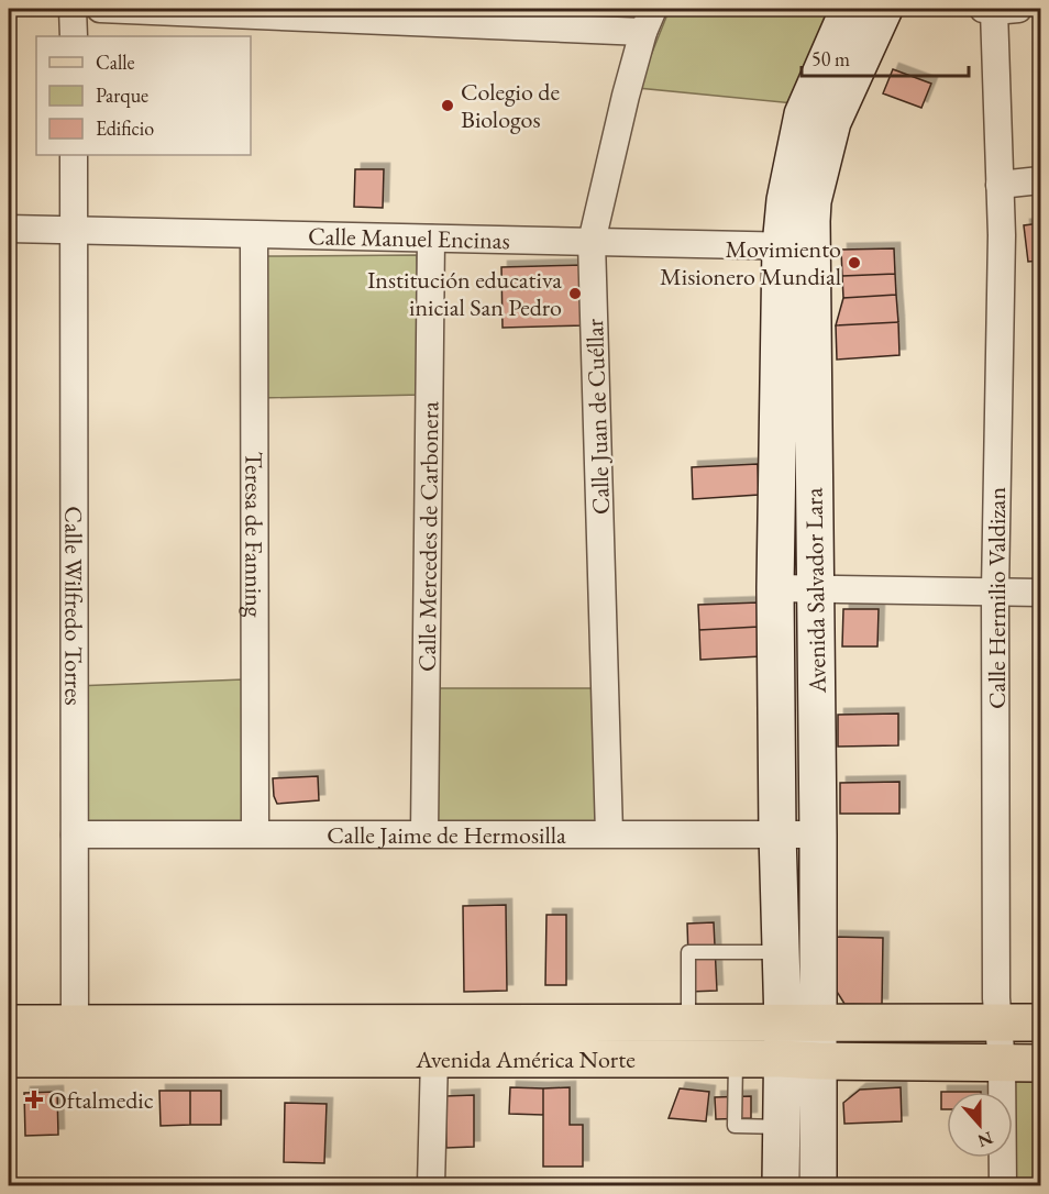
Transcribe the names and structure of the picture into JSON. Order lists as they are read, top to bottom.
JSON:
{
  "streets": {
    "main road": ["Avenida América Norte"],
    "street": [
      "Calle Manuel Encinas",
      "Calle Juan de Cuéllar",
      "Teresa de Fanning",
      "Calle Mercedes de Carbonera",
      "Avenida Salvador Lara",
      "Calle Hermilio Valdizan",
      "Calle Wilfredo Torres",
      "Calle Jaime de Hermosilla"
    ]
  },
  "crossings": [
    ["Calle Manuel Encinas", "Calle Juan de Cuéllar"],
    ["Calle Manuel Encinas", "Teresa de Fanning"],
    ["Calle Manuel Encinas", "Calle Mercedes de Carbonera"],
    ["Calle Manuel Encinas", "Avenida Salvador Lara"],
    ["Calle Manuel Encinas", "Calle Wilfredo Torres"],
    ["Calle Juan de Cuéllar", "Calle Jaime de Hermosilla"],
    ["Teresa de Fanning", "Calle Jaime de Hermosilla"],
    ["Calle Mercedes de Carbonera", "Calle Jaime de Hermosilla"],
    ["Avenida Salvador Lara", "Calle Jaime de Hermosilla"],
    ["Avenida Salvador Lara", "Avenida América Norte"],
    ["Calle Hermilio Valdizan", "Avenida América Norte"],
    ["Calle Wilfredo Torres", "Calle Jaime de Hermosilla"],
    ["Calle Wilfredo Torres", "Avenida América Norte"]
  ],
  "places": {
    "other": ["Colegio de Biologos", "Movimiento Misionero Mundial", "Institución educativa inicial San Pedro"],
    "health": ["Oftalmedic"]
  },
  "legend": ["Calle", "Parque", "Edificio"],
  "scale_bar": "50 m",
  "north": "bottom"
}
